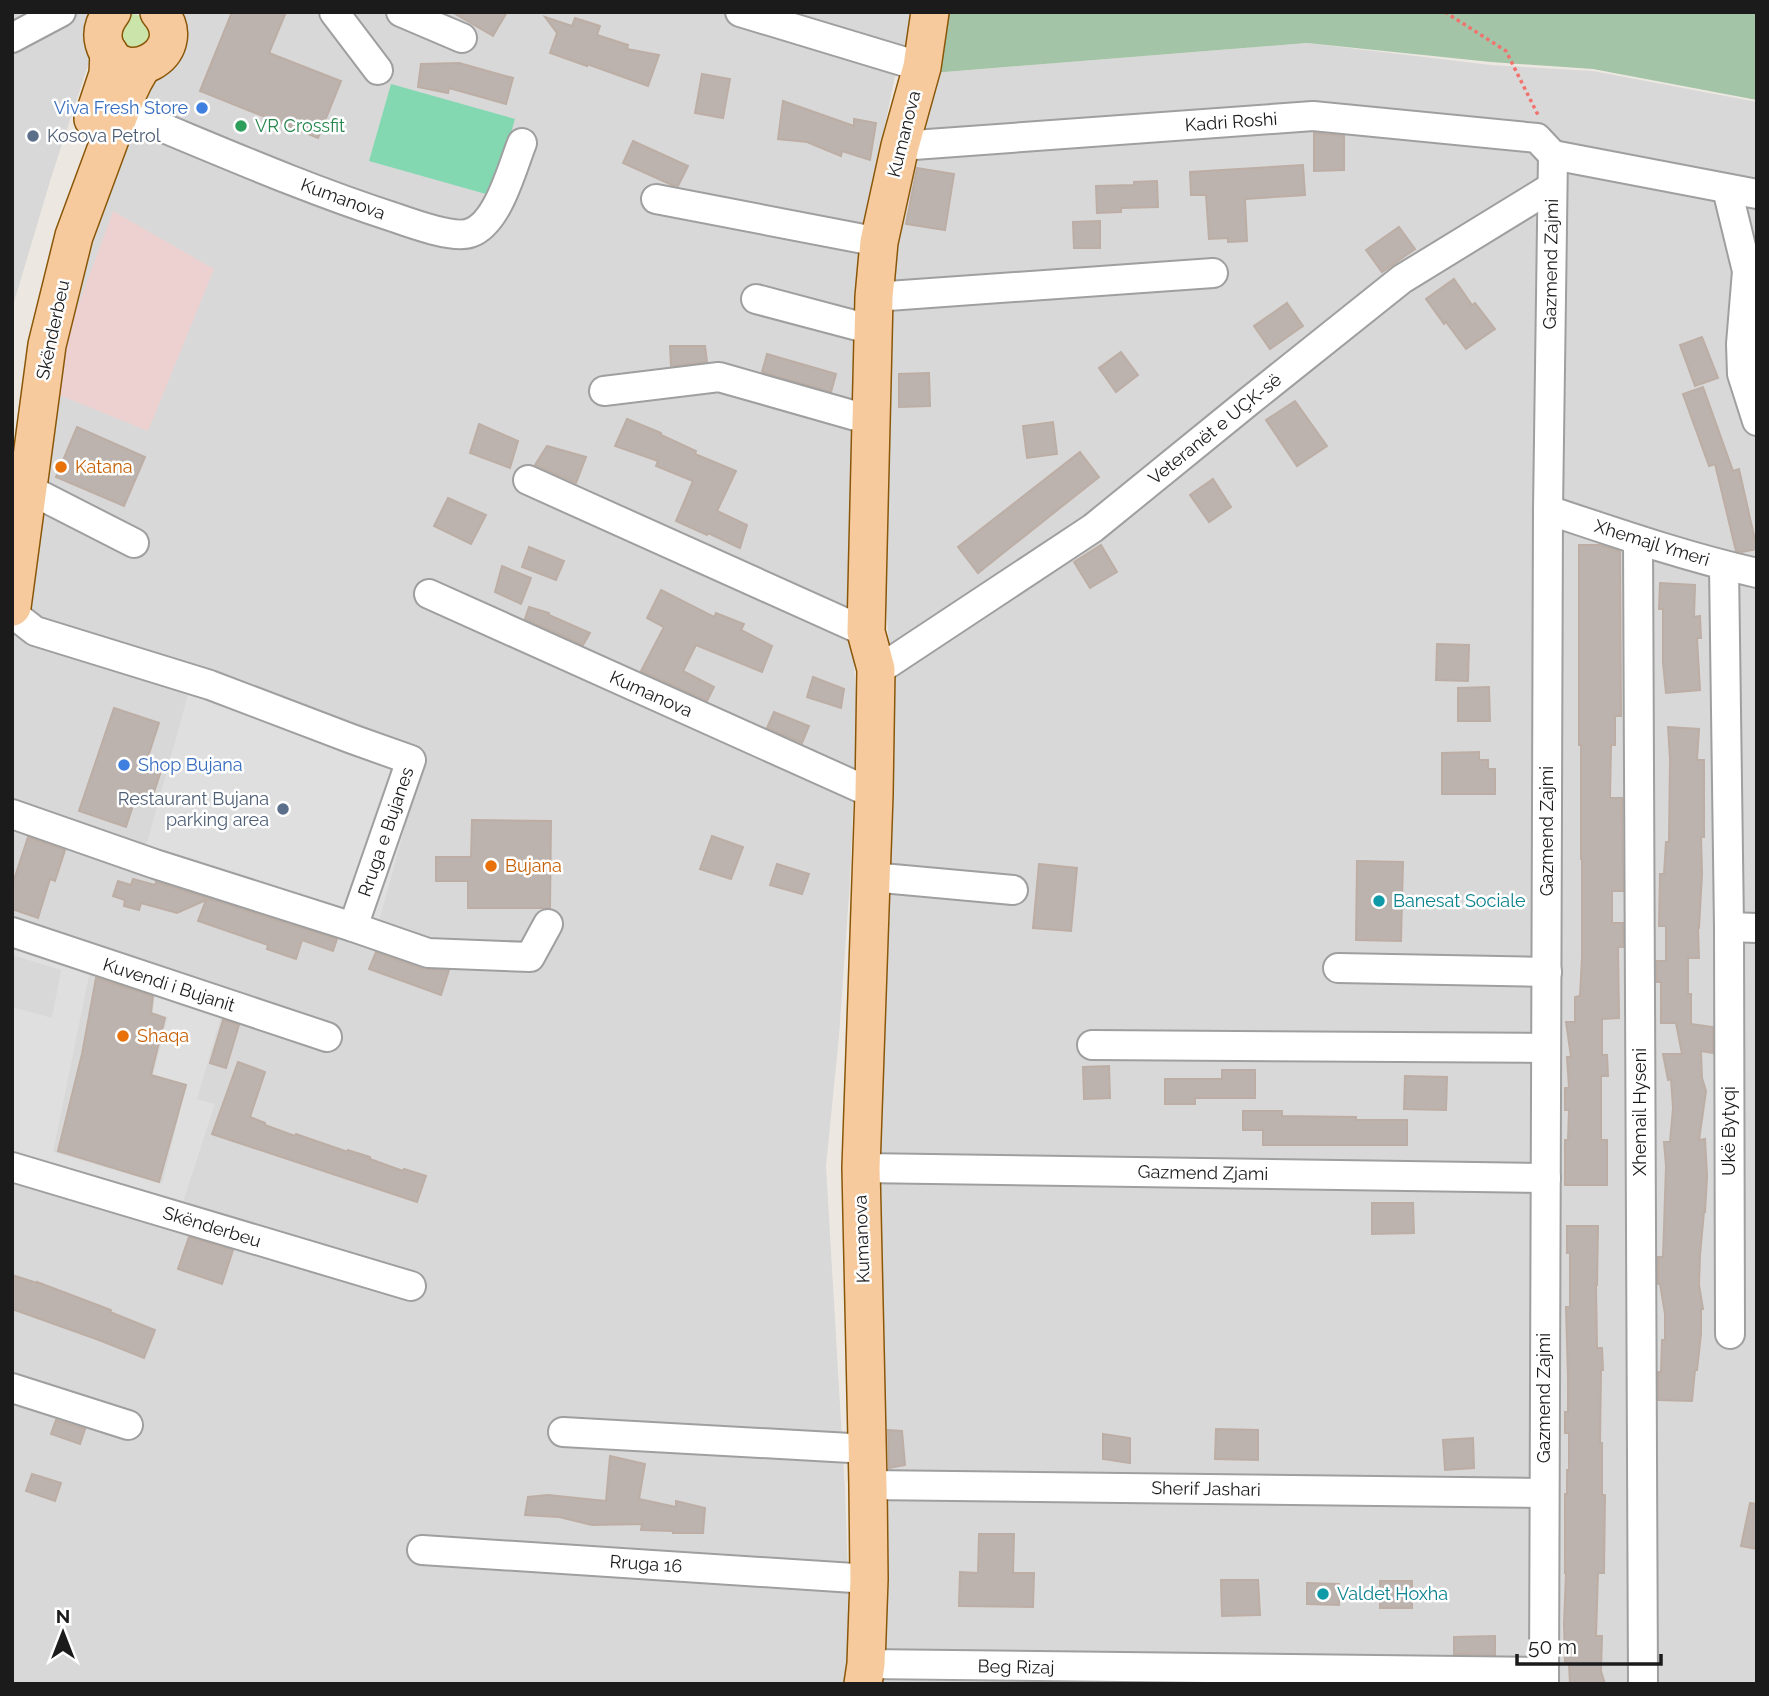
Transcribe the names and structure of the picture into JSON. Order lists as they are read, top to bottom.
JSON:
{
  "streets": {
    "main road": ["Kumanova", "Skënderbeu"],
    "street": [
      "Kadri Roshi",
      "Gazmend Zajmi",
      "Veteranët e UÇK-së",
      "Xhemajl Ymeri",
      "Rruga e Bujanes",
      "Kuvendi i Bujanit",
      "Xhemail Hyseni",
      "Ukë Bytyqi",
      "Gazmend Zjami",
      "Sherif Jashari",
      "Rruga 16",
      "Beg Rizaj"
    ]
  },
  "crossings": [
    ["Kadri Roshi", "Kumanova"],
    ["Kadri Roshi", "Gazmend Zajmi"],
    ["Kumanova", "Skënderbeu"],
    ["Kumanova", "Veteranët e UÇK-së"],
    ["Kumanova", "Gazmend Zjami"],
    ["Kumanova", "Sherif Jashari"],
    ["Kumanova", "Rruga 16"],
    ["Kumanova", "Beg Rizaj"],
    ["Gazmend Zajmi", "Veteranët e UÇK-së"],
    ["Gazmend Zajmi", "Xhemajl Ymeri"],
    ["Gazmend Zajmi", "Gazmend Zjami"],
    ["Gazmend Zajmi", "Sherif Jashari"],
    ["Gazmend Zajmi", "Beg Rizaj"],
    ["Xhemajl Ymeri", "Xhemail Hyseni"],
    ["Xhemajl Ymeri", "Ukë Bytyqi"]
  ],
  "places": [
    "Viva Fresh Store",
    "VR Crossfit",
    "Kosova Petrol",
    "Katana",
    "Shop Bujana",
    "Restaurant Bujana parking area",
    "Bujana",
    "Banesat Sociale",
    "Shaqa",
    "Valdet Hoxha"
  ],
  "scale_bar": "50 m",
  "north": "top"
}
